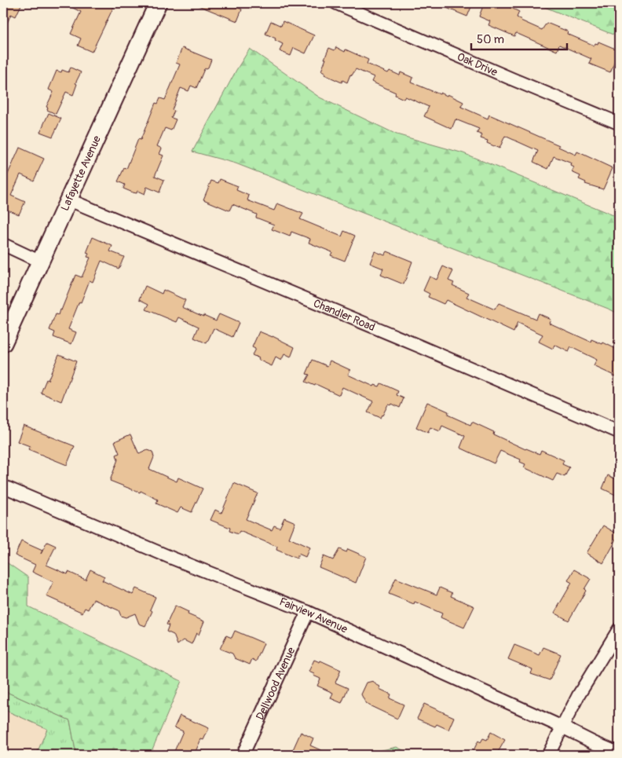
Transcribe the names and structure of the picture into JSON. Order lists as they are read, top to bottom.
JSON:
{
  "streets": {
    "street": [
      "Oak Drive",
      "Lafayette Avenue",
      "Chandler Road",
      "Fairview Avenue",
      "Dellwood Avenue"
    ]
  },
  "crossings": [
    ["Lafayette Avenue", "Chandler Road"],
    ["Fairview Avenue", "Dellwood Avenue"]
  ],
  "scale_bar": "50 m"
}
